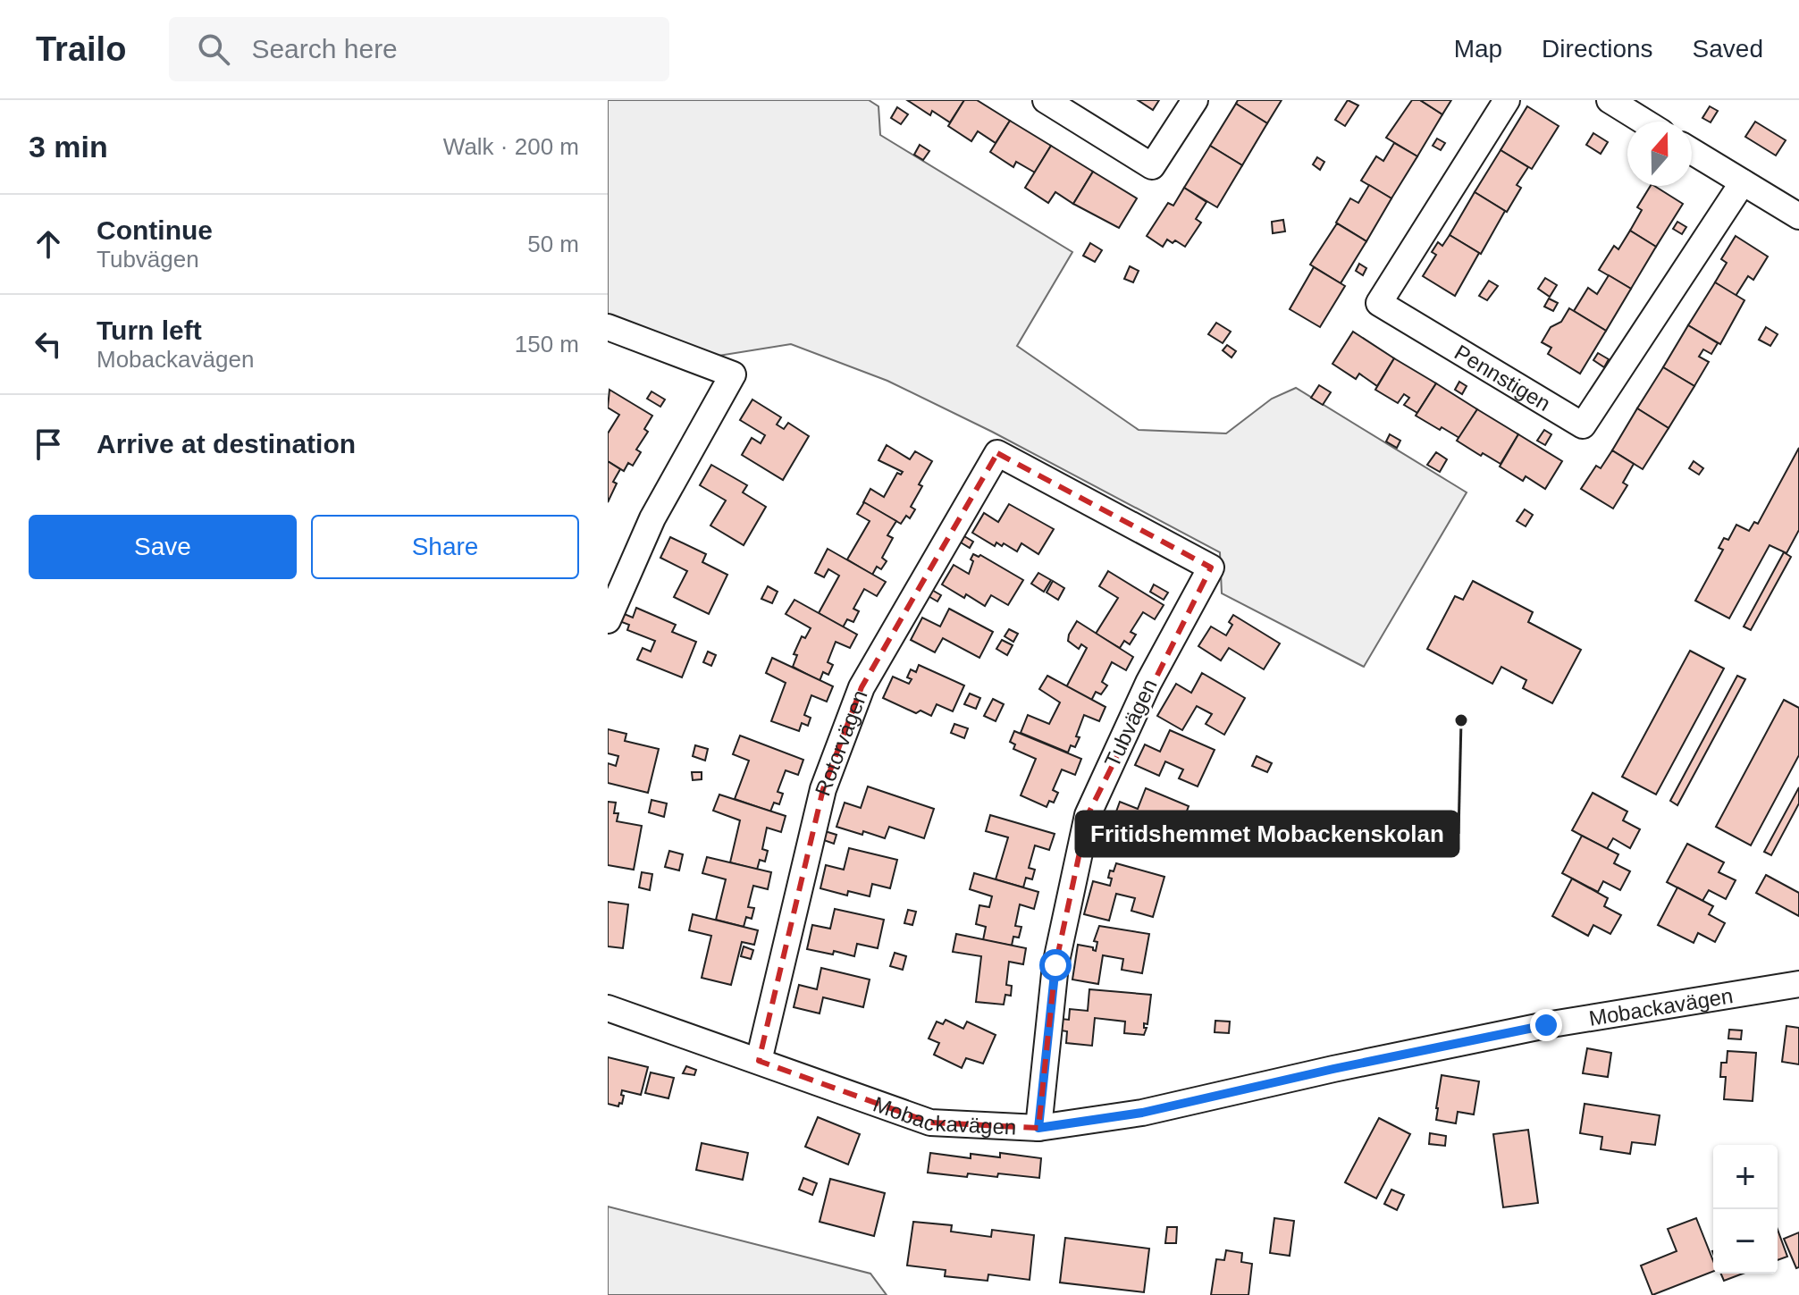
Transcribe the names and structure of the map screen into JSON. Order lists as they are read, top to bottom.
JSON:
{
  "streets": {
    "street": [
      "Pennstigen",
      "Tubvägen",
      "Rotorvägen",
      "Mobackavägen"
    ]
  },
  "crossings": [
    ["Tubvägen", "Rotorvägen"],
    ["Tubvägen", "Mobackavägen"],
    ["Rotorvägen", "Mobackavägen"]
  ],
  "places": ["Fritidshemmet Mobackenskolan"],
  "north": "top",
  "page": {
    "header": "Trailo",
    "search": "Search here",
    "nav": ["Map", "Directions", "Saved"],
    "heading": ["3 min", "Walk · 200 m"],
    "list": [
      ["Continue", "Tubvägen", "50 m"],
      ["Turn left", "Mobackavägen", "150 m"],
      "Arrive at destination"
    ],
    "buttons": ["Save", "Share"],
    "map_buttons": ["+", "−"]
  }
}
